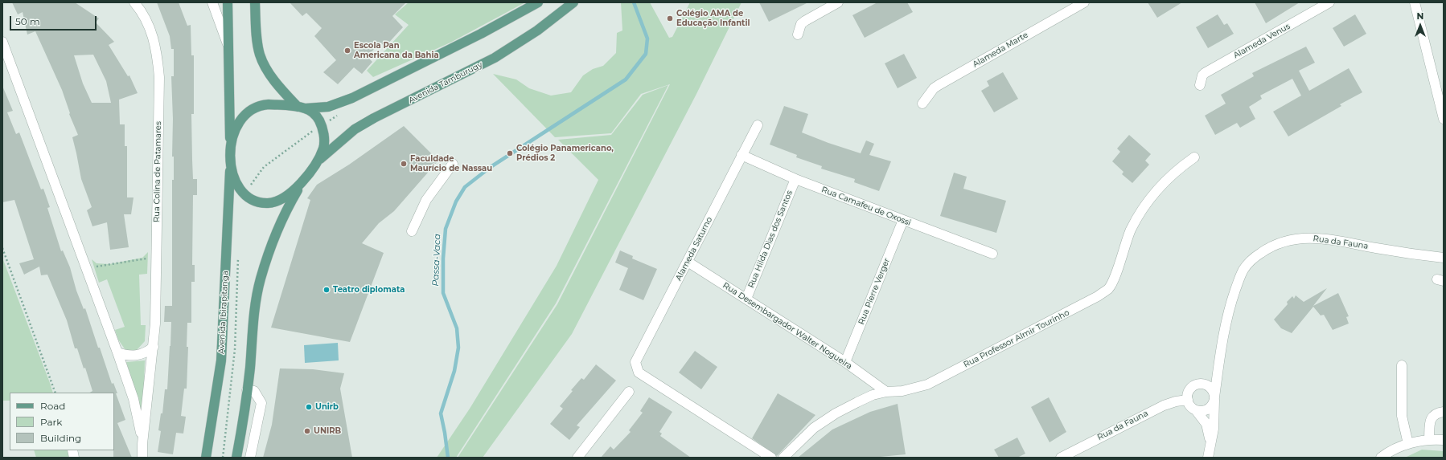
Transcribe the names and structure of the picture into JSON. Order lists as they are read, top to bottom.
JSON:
{
  "streets": {
    "main road": ["Avenida Tamburugy", "Avenida Ibirapitanga"],
    "street": [
      "Alameda Venus",
      "Alameda Marte",
      "Rua Colina de Patamares",
      "Rua Camafeu de Oxossi",
      "Rua Hilda Dias dos Santos",
      "Rua da Fauna",
      "Alameda Saturno",
      "Rua Pierre Verger",
      "Rua Desembargador Walter Nogueira",
      "Rua Professor Almir Tourinho"
    ]
  },
  "crossings": [
    ["Rua Camafeu de Oxossi", "Rua Hilda Dias dos Santos"],
    ["Rua Camafeu de Oxossi", "Alameda Saturno"],
    ["Rua Camafeu de Oxossi", "Rua Pierre Verger"],
    ["Rua Hilda Dias dos Santos", "Rua Desembargador Walter Nogueira"],
    ["Alameda Saturno", "Rua Desembargador Walter Nogueira"],
    ["Rua Pierre Verger", "Rua Desembargador Walter Nogueira"],
    ["Rua Desembargador Walter Nogueira", "Rua Professor Almir Tourinho"]
  ],
  "water": ["Passa-Vaca"],
  "places": [
    "Colégio AMA de Educação Infantil",
    "Escola Pan Americana da Bahia",
    "Colégio Panamericano, Prédios 2",
    "Faculdade Maurício de Nassau",
    "Teatro diplomata",
    "Unirb",
    "UNIRB"
  ],
  "legend": ["Road", "Park", "Building"],
  "scale_bar": "50 m",
  "north": "top"
}
